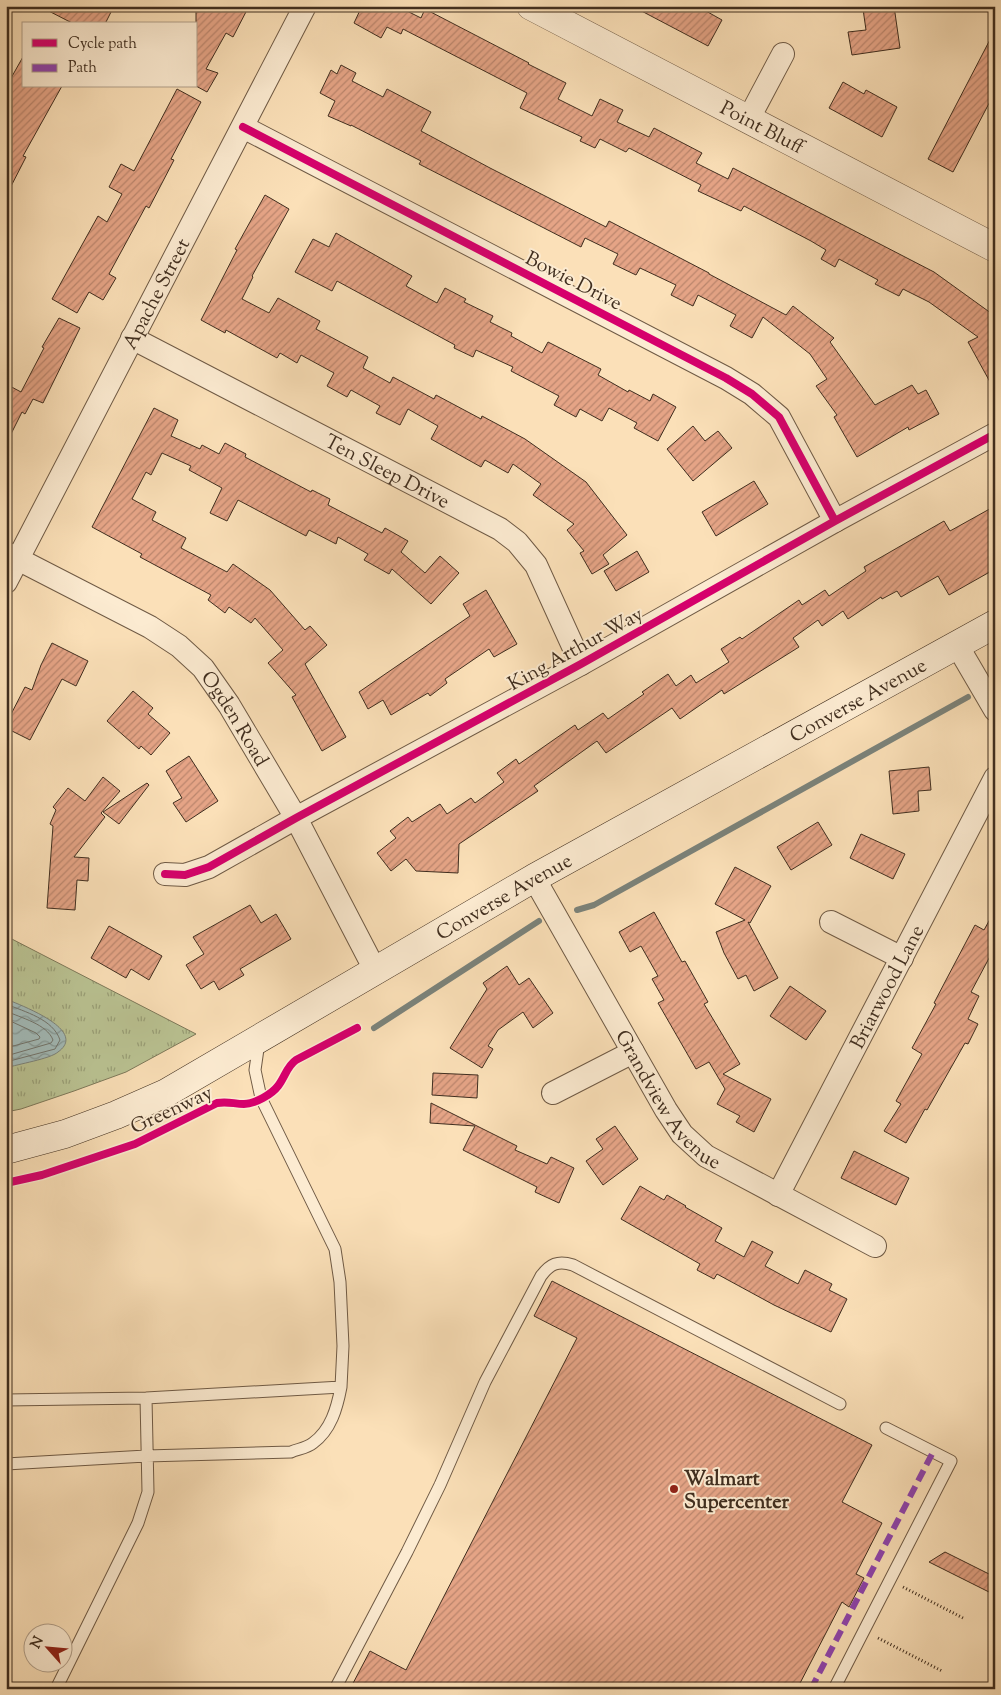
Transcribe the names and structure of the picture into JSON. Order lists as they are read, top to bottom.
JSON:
{
  "streets": {
    "main road": ["Point Bluff", "Converse Avenue"],
    "street": [
      "Bowie Drive",
      "Apache Street",
      "Ten Sleep Drive",
      "King Arthur Way",
      "Ogden Road",
      "Briarwood Lane",
      "Grandview Avenue"
    ],
    "cycle path": ["Greenway"]
  },
  "crossings": [
    ["Bowie Drive", "Apache Street"],
    ["Bowie Drive", "King Arthur Way"],
    ["Apache Street", "Ten Sleep Drive"],
    ["Apache Street", "Ogden Road"],
    ["Ten Sleep Drive", "King Arthur Way"],
    ["King Arthur Way", "Ogden Road"],
    ["Converse Avenue", "Ogden Road"],
    ["Converse Avenue", "Grandview Avenue"],
    ["Briarwood Lane", "Grandview Avenue"]
  ],
  "places": ["Walmart Supercenter"],
  "legend": ["Cycle path", "Path"],
  "north": "top left"
}
